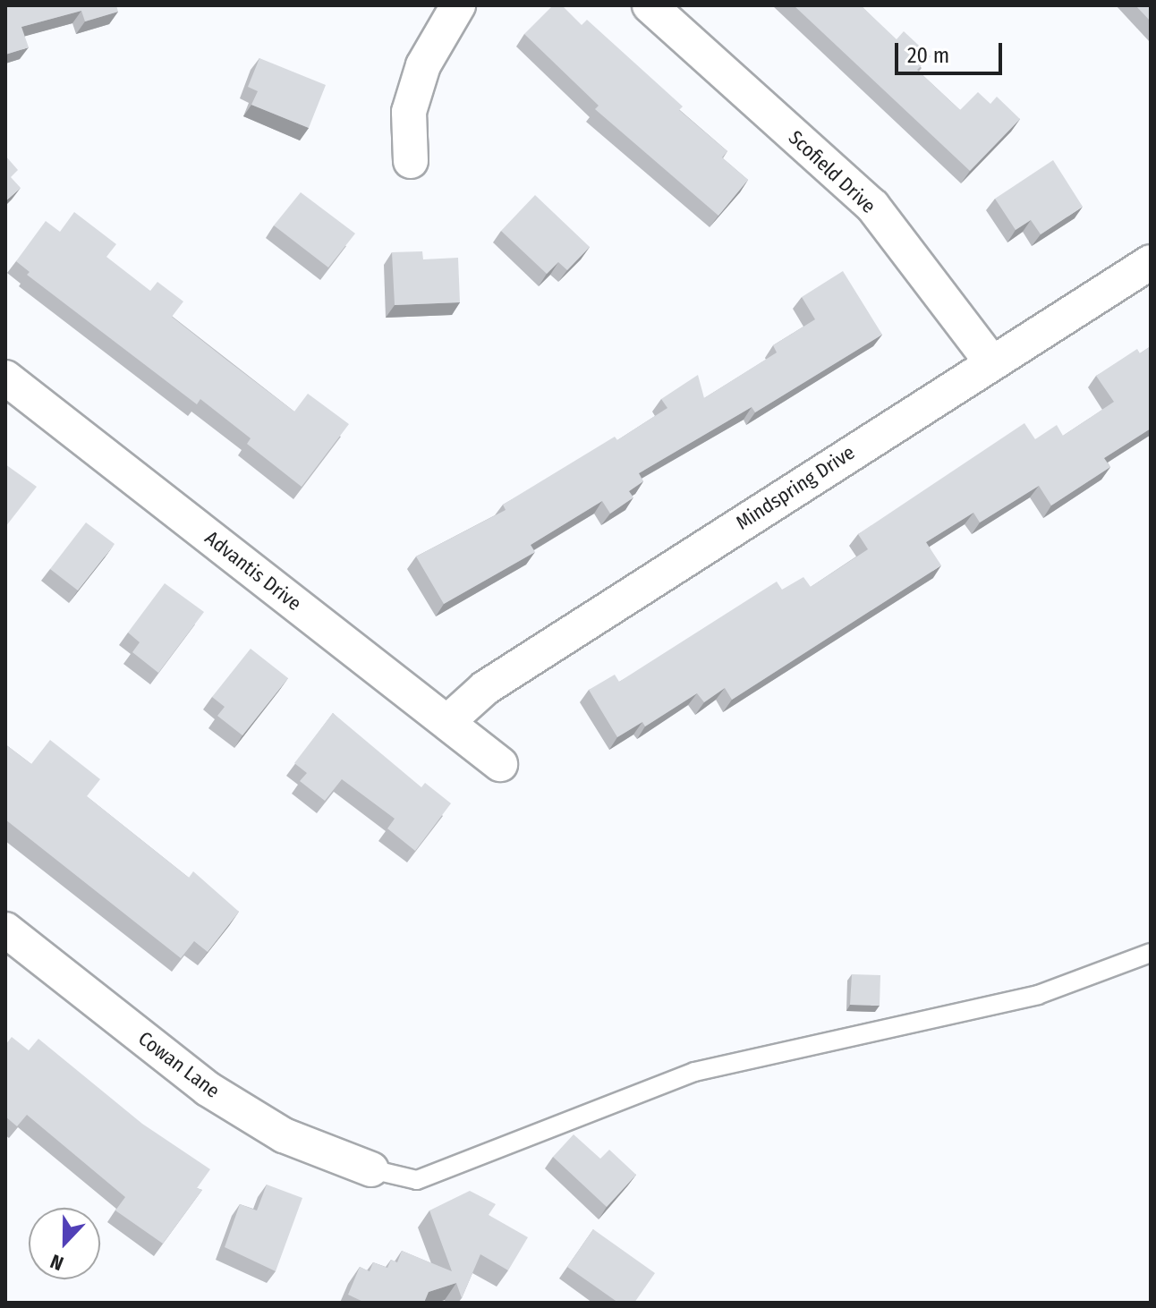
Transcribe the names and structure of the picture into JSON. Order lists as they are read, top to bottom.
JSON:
{
  "streets": {
    "street": [
      "Scofield Drive",
      "Mindspring Drive",
      "Advantis Drive",
      "Cowan Lane"
    ]
  },
  "crossings": [
    ["Scofield Drive", "Mindspring Drive"],
    ["Mindspring Drive", "Advantis Drive"]
  ],
  "scale_bar": "20 m",
  "north": "bottom"
}
